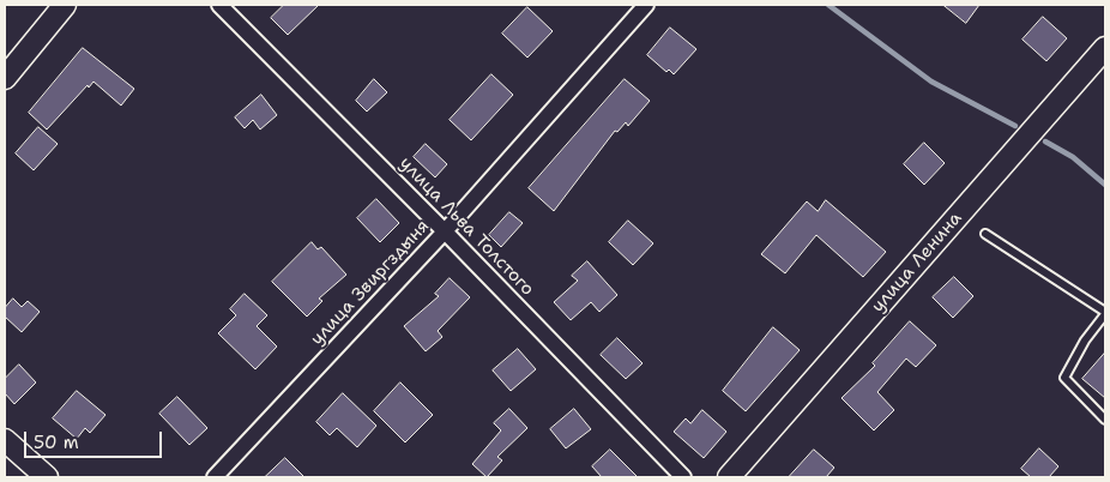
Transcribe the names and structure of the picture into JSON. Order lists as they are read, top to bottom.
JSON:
{
  "streets": {
    "main road": ["улица Ленина"],
    "street": ["улица Льва Толстого", "улица Звиргздыня"]
  },
  "crossings": [
    ["улица Льва Толстого", "улица Звиргздыня"]
  ],
  "scale_bar": "50 m"
}
